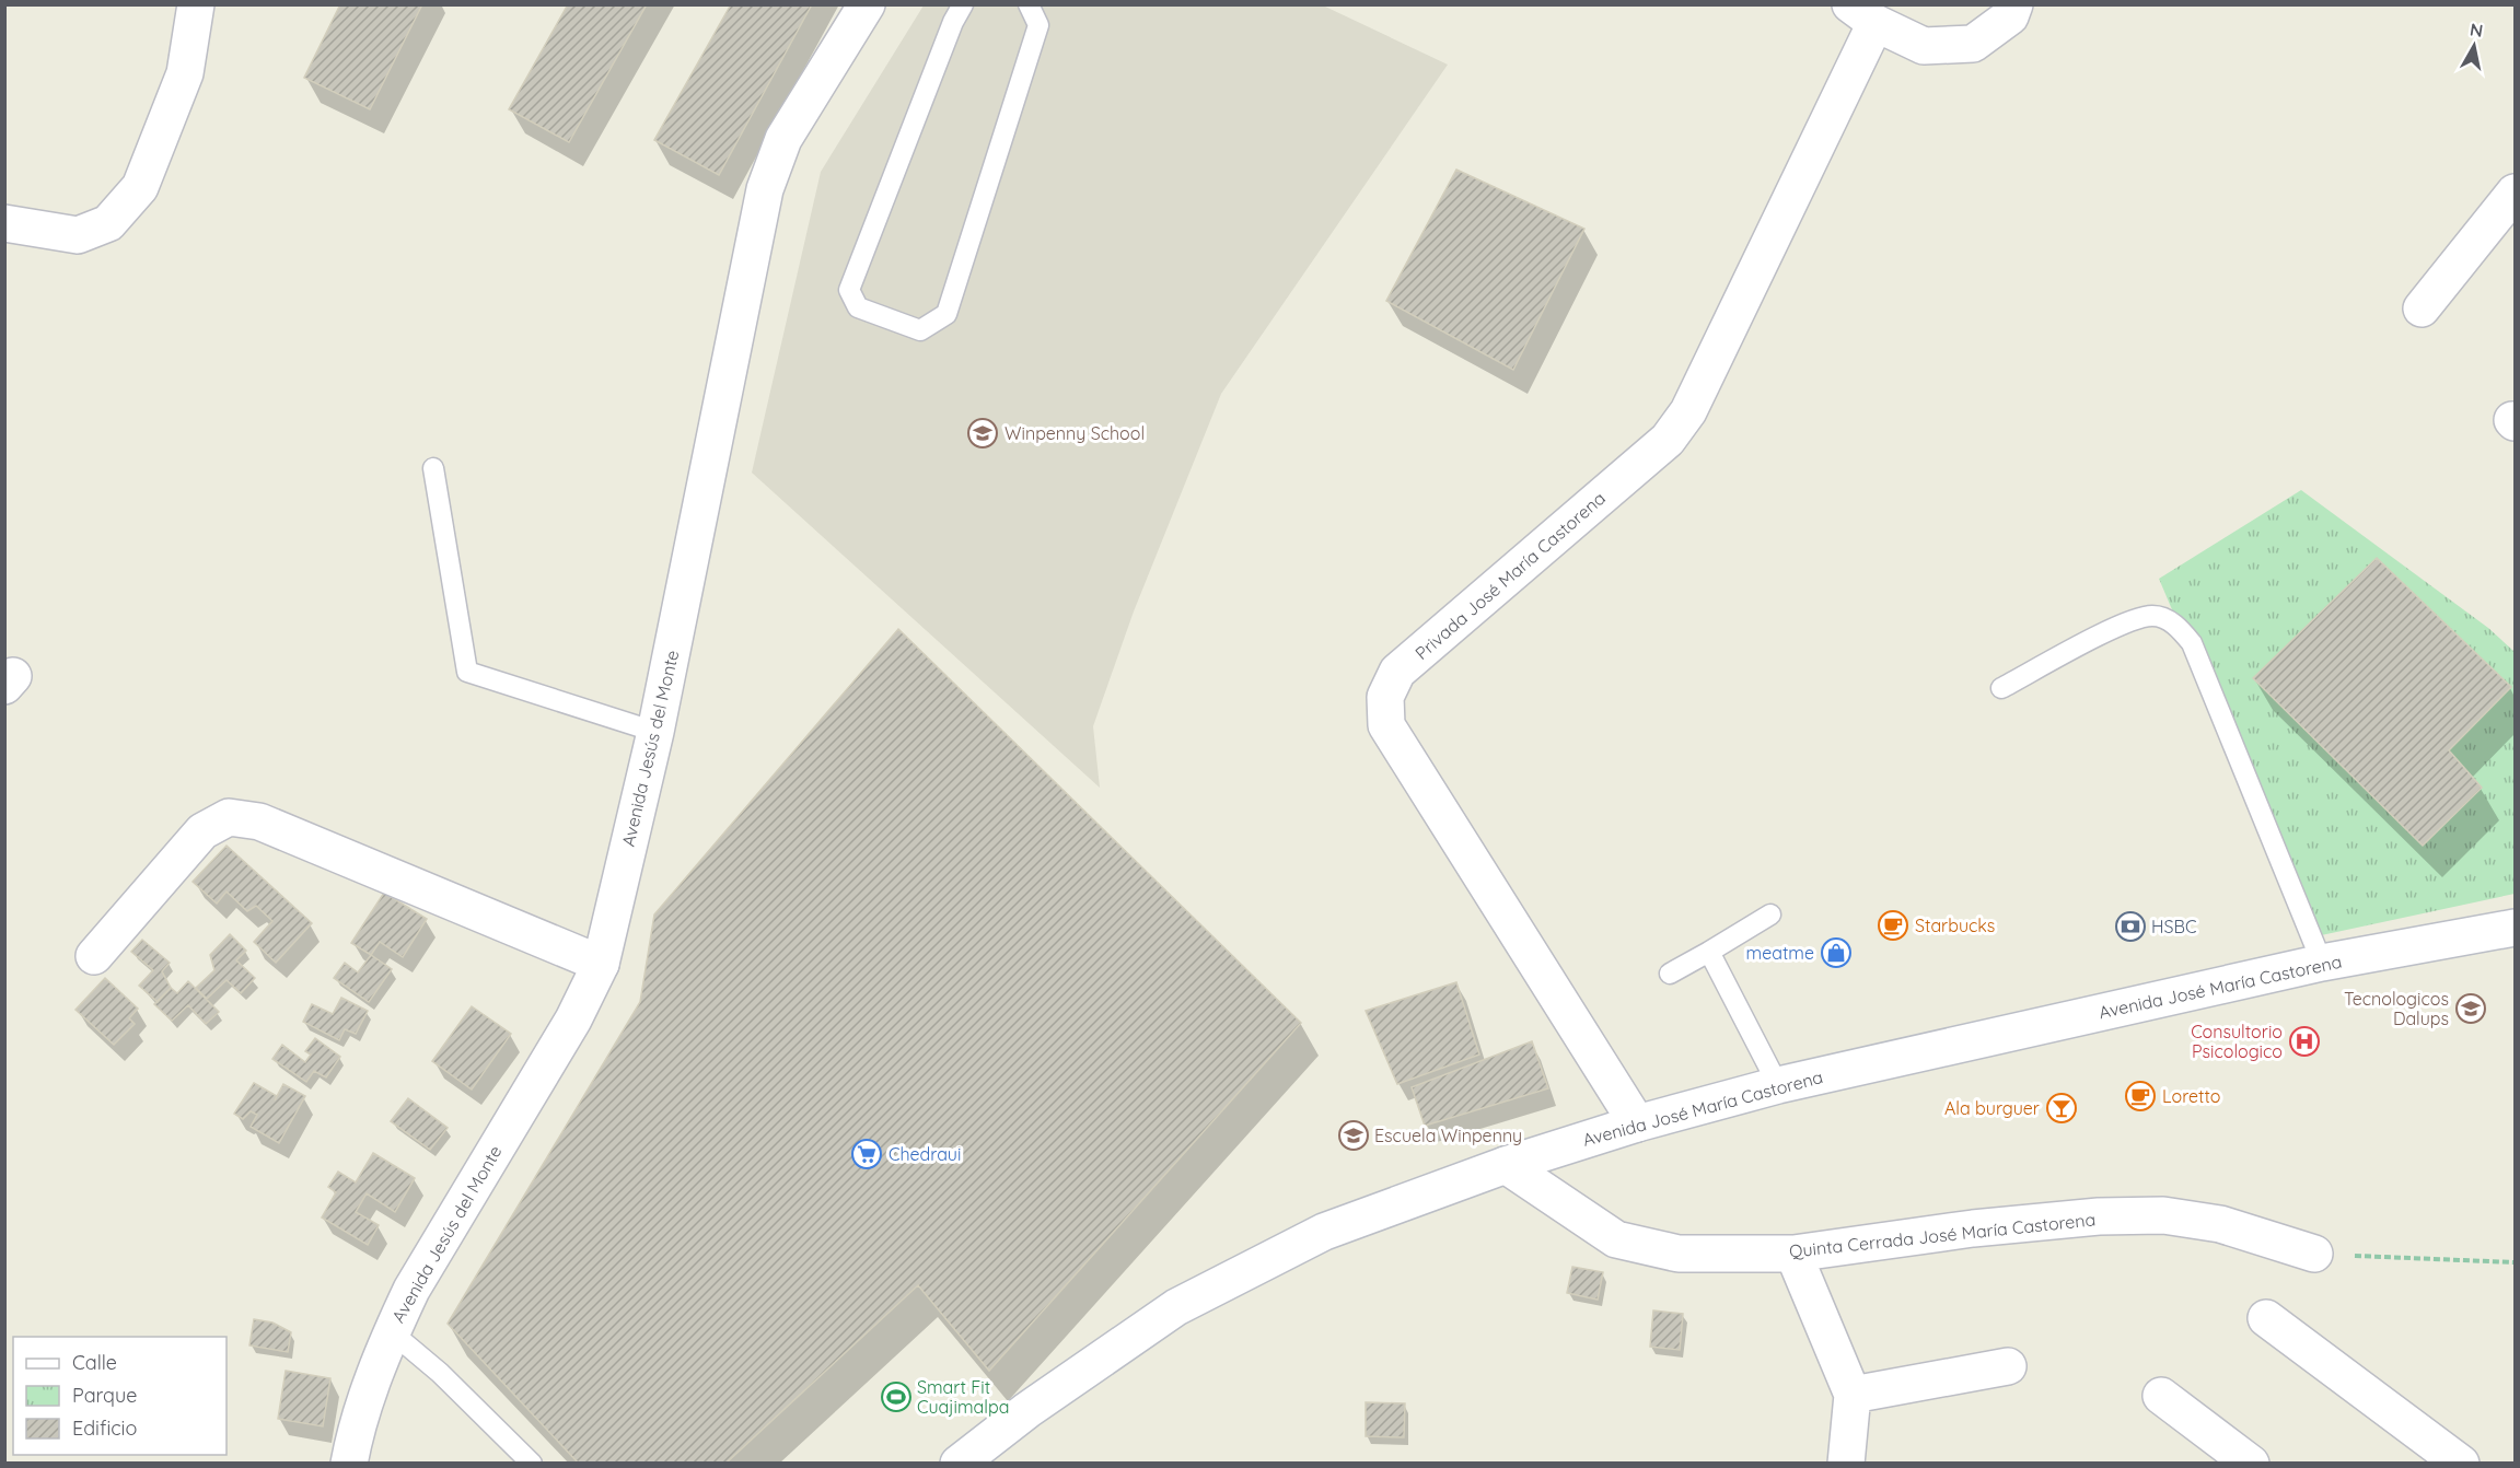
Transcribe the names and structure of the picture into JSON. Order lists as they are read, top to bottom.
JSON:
{
  "streets": {
    "street": [
      "Privada José María Castorena",
      "Avenida Jesús del Monte",
      "Avenida José María Castorena",
      "Quinta Cerrada José María Castorena"
    ]
  },
  "crossings": [
    ["Privada José María Castorena", "Avenida José María Castorena"],
    ["Avenida José María Castorena", "Quinta Cerrada José María Castorena"]
  ],
  "places": {
    "school or university": ["Winpenny School", "Tecnologicos Dalups", "Escuela Winpenny"],
    "cafe": ["Starbucks", "Loretto"],
    "bank": ["HSBC"],
    "shop": ["meatme"],
    "hospital": ["Consultorio Psicologico"],
    "bar": ["Ala burguer"],
    "supermarket": ["Chedraui"],
    "sports": ["Smart Fit Cuajimalpa"]
  },
  "legend": ["Calle", "Parque", "Edificio"],
  "north": "top"
}
